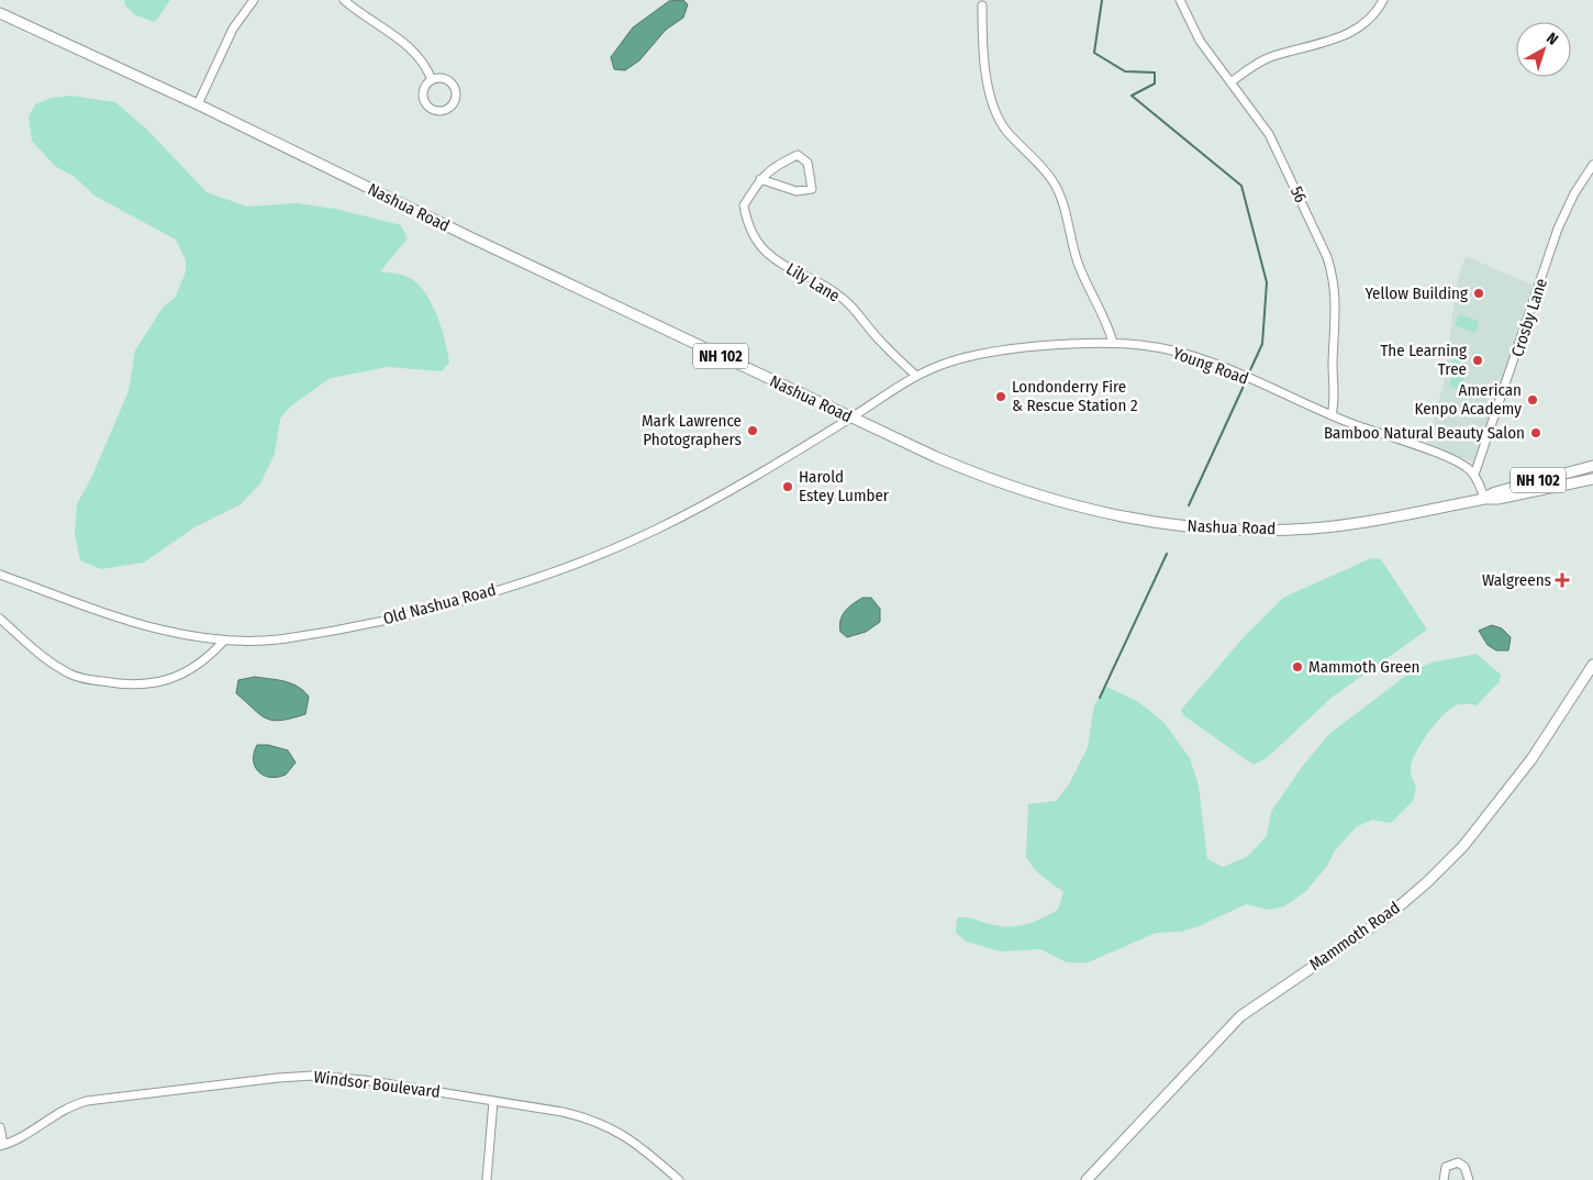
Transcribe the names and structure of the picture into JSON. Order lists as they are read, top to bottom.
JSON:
{
  "streets": {
    "main road": ["Nashua Road", "NH 102", "Mammoth Road"],
    "street": [
      "56",
      "Lily Lane",
      "Crosby Lane",
      "Young Road",
      "Old Nashua Road",
      "Windsor Boulevard"
    ]
  },
  "crossings": [
    ["56", "Young Road"],
    ["Nashua Road", "Young Road"],
    ["Nashua Road", "Old Nashua Road"],
    ["Lily Lane", "Young Road"],
    ["Crosby Lane", "Young Road"],
    ["Young Road", "Old Nashua Road"]
  ],
  "places": {
    "other": [
      "Yellow Building",
      "The Learning Tree",
      "Londonderry Fire & Rescue Station 2",
      "American Kenpo Academy",
      "Mark Lawrence Photographers",
      "Bamboo Natural Beauty Salon",
      "Harold Estey Lumber",
      "Mammoth Green"
    ],
    "health": ["Walgreens"]
  },
  "north": "top right"
}
